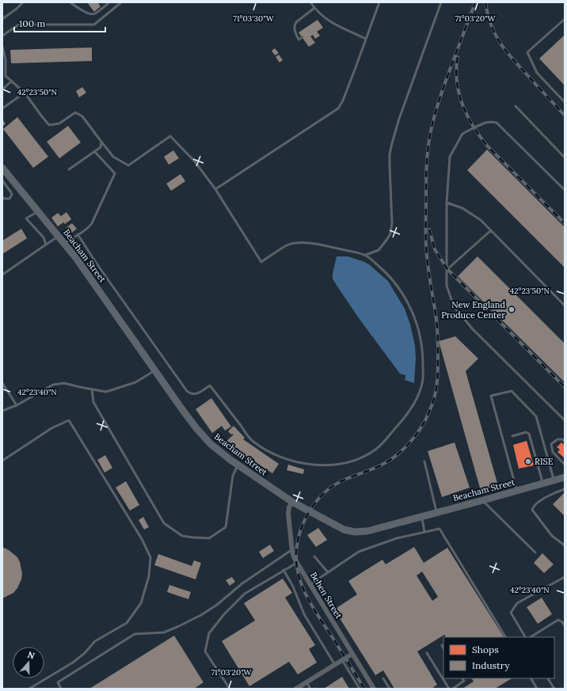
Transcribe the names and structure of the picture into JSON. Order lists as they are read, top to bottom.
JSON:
{
  "streets": {
    "main road": ["Beacham Street"],
    "street": ["Behen Street"]
  },
  "crossings": [
    ["Beacham Street", "Behen Street"]
  ],
  "places": ["New England Produce Center", "RISE"],
  "legend": ["Shops", "Industry"],
  "scale_bar": "100 m",
  "north": "top",
  "coordinates": [
    "71°03'30\"W",
    "71°03'20\"W",
    "42°23'50\"N",
    "42°23'40\"N"
  ]
}
